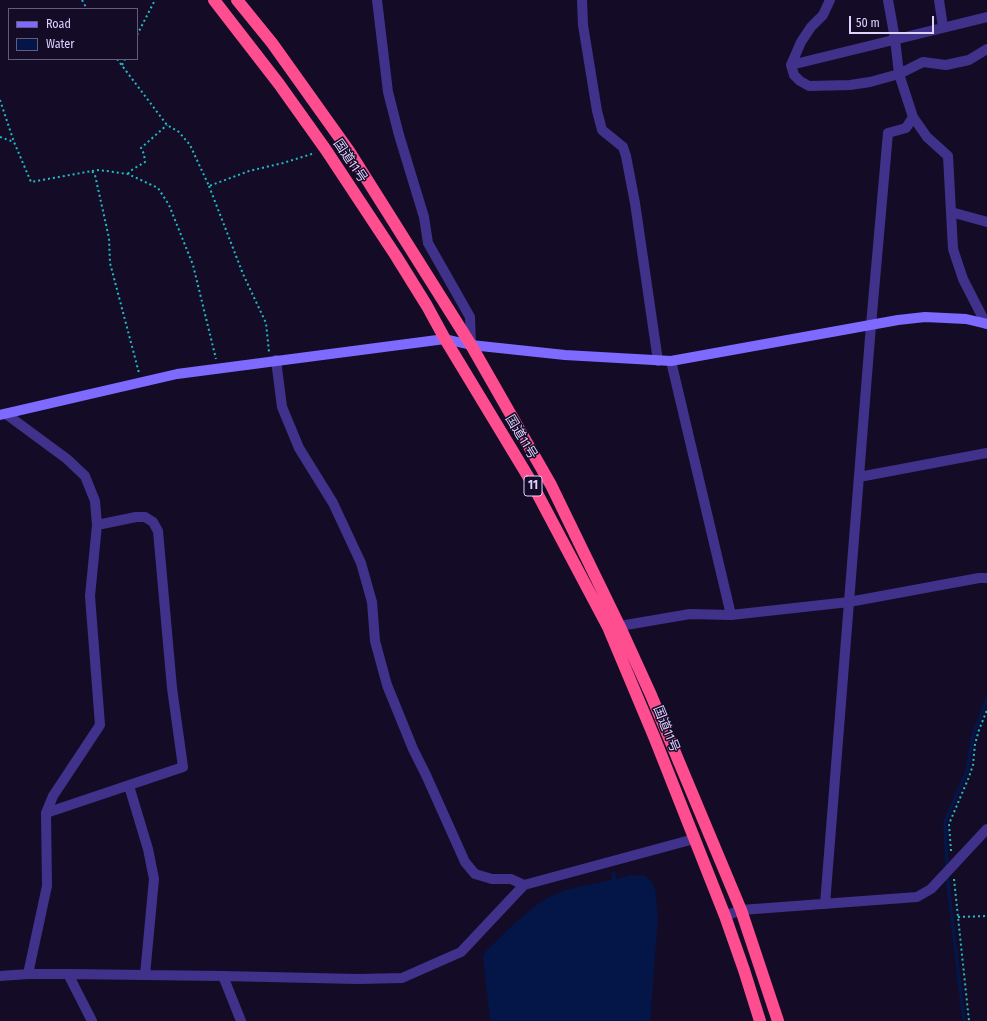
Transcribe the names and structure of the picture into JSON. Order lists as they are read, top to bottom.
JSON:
{
  "streets": {
    "highway": ["国道11号", "11"]
  },
  "legend": ["Road", "Water"],
  "scale_bar": "50 m"
}
